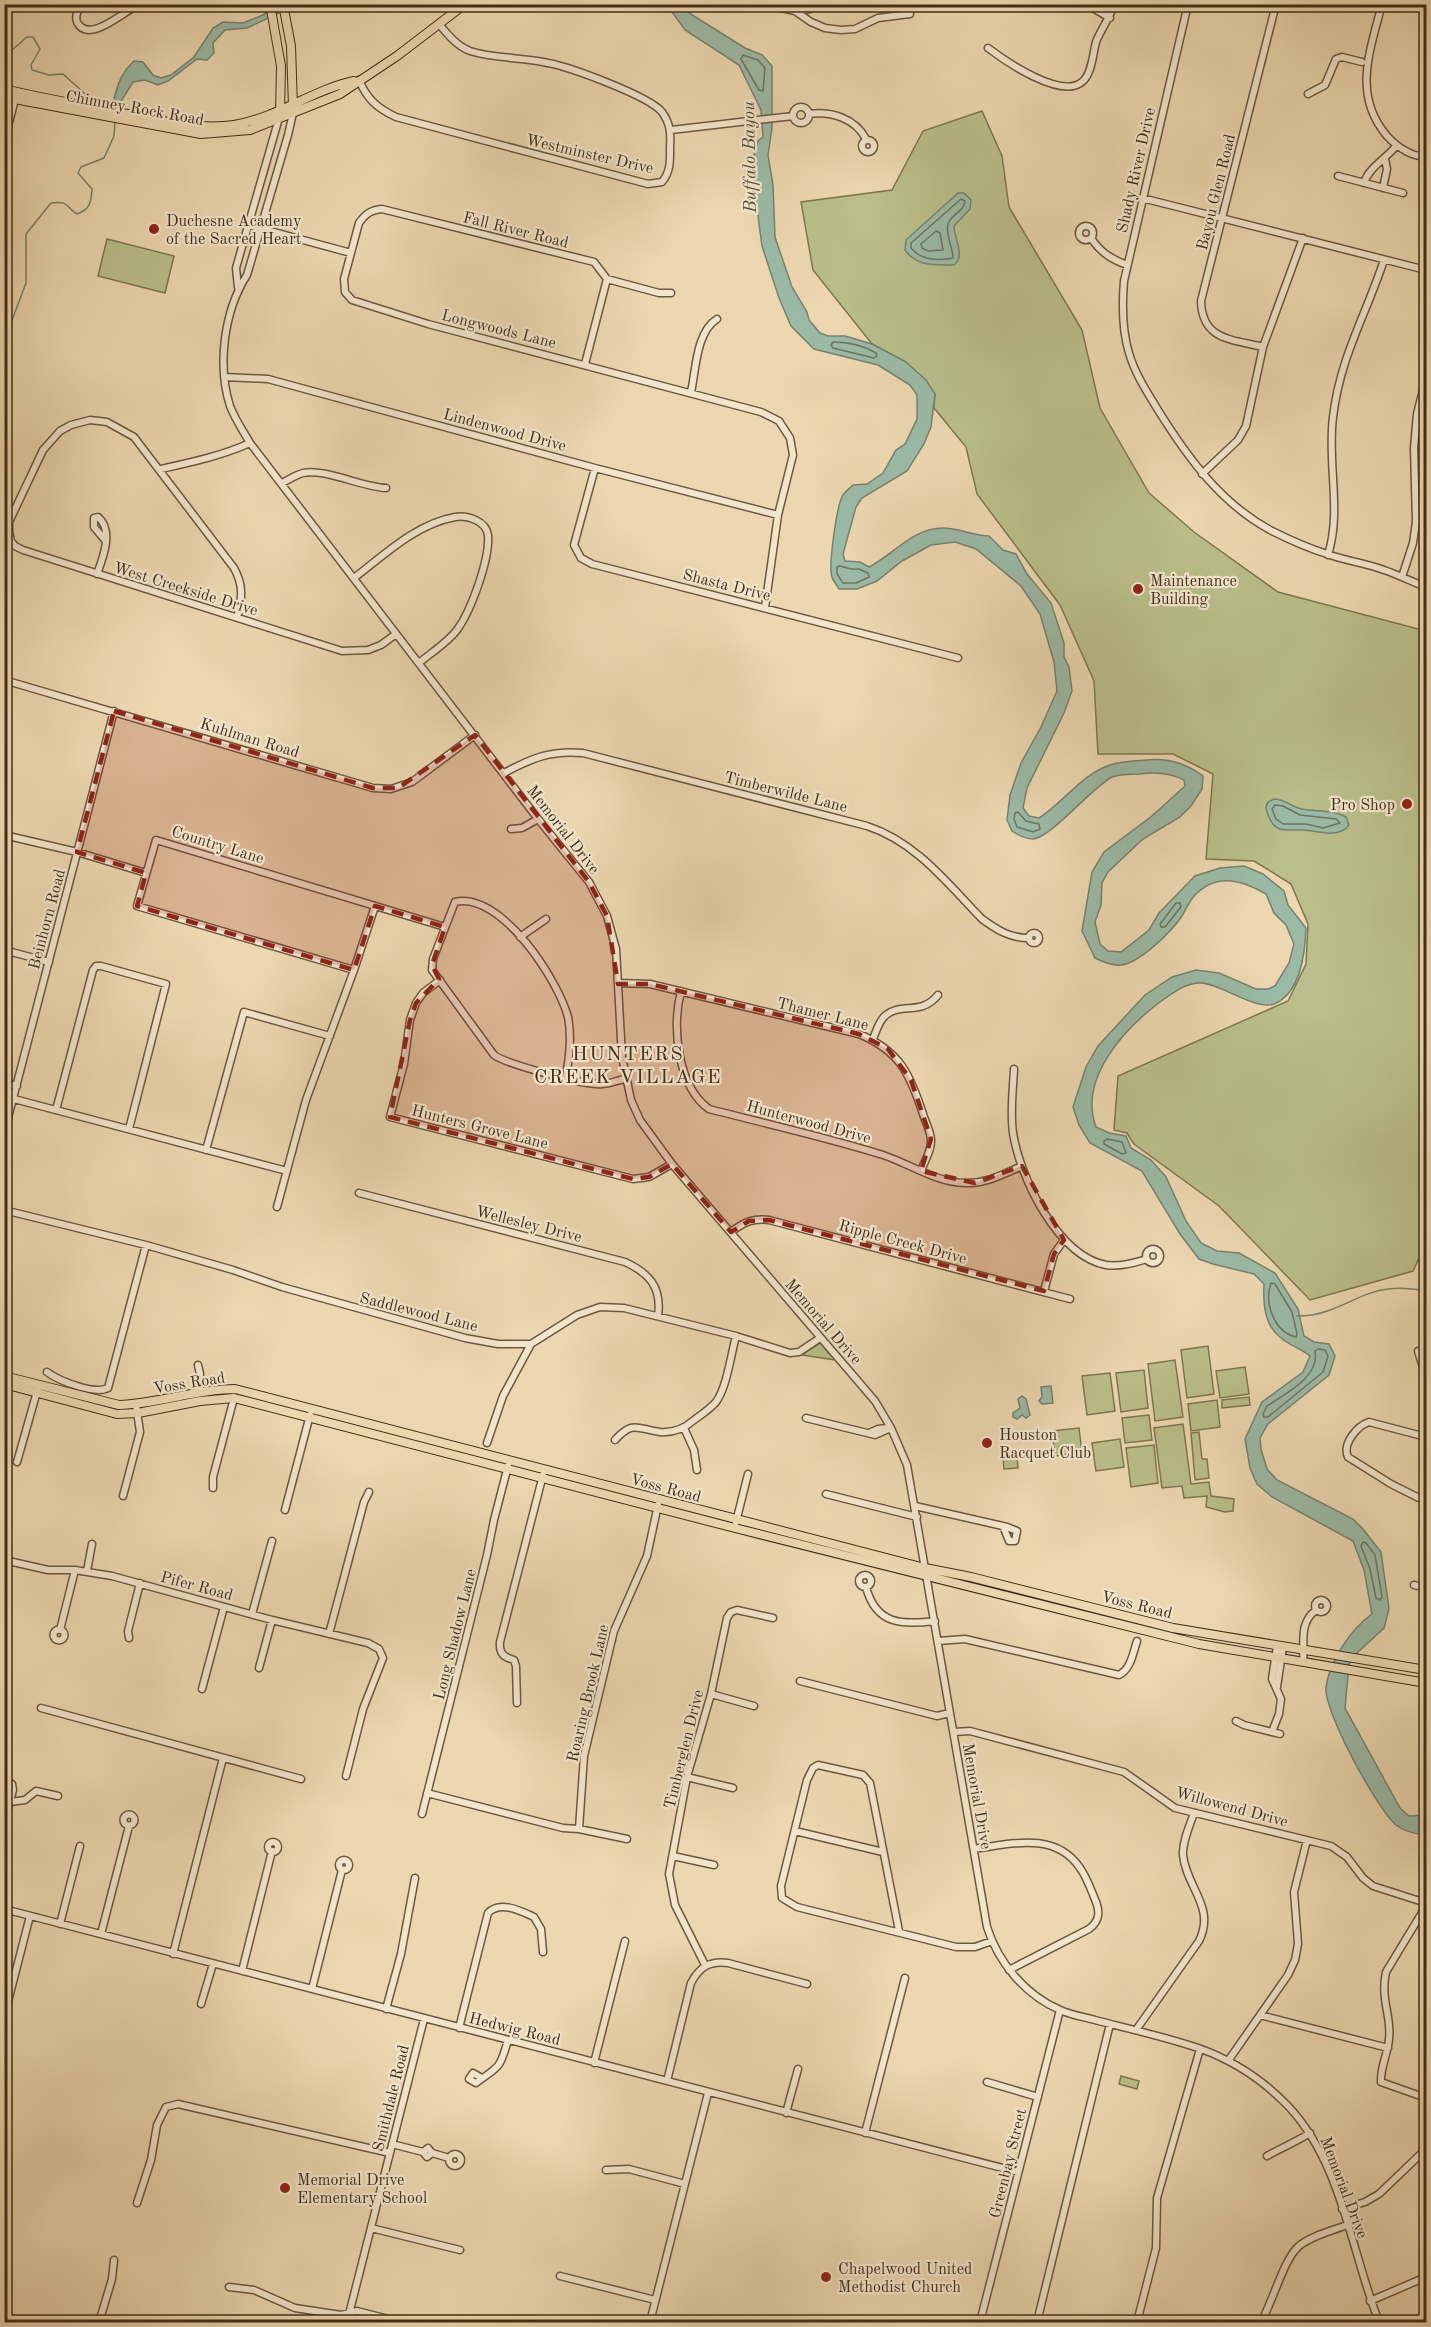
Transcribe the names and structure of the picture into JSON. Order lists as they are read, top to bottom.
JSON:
{
  "streets": {
    "main road": ["Chimney Rock Road", "Memorial Drive", "Voss Road"],
    "street": [
      "Westminster Drive",
      "Shady River Drive",
      "Bayou Glen Road",
      "Fall River Road",
      "Longwoods Lane",
      "Lindenwood Drive",
      "Shasta Drive",
      "West Creekside Drive",
      "Kuhlman Road",
      "Timberwilde Lane",
      "Country Lane",
      "Beinhorn Road",
      "Thamer Lane",
      "Hunterwood Drive",
      "Hunters Grove Lane",
      "Wellesley Drive",
      "Ripple Creek Drive",
      "Saddlewood Lane",
      "Pifer Road",
      "Long Shadow Lane",
      "Roaring Brook Lane",
      "Timberglen Drive",
      "Willowend Drive",
      "Hedwig Road",
      "Smithdale Road",
      "Greenbay Street"
    ]
  },
  "crossings": [
    ["Chimney Rock Road", "Westminster Drive"],
    ["Chimney Rock Road", "Memorial Drive"],
    ["Fall River Road", "Longwoods Lane"],
    ["Longwoods Lane", "Lindenwood Drive"],
    ["Lindenwood Drive", "Shasta Drive"],
    ["Lindenwood Drive", "Memorial Drive"],
    ["West Creekside Drive", "Memorial Drive"],
    ["Kuhlman Road", "Memorial Drive"],
    ["Kuhlman Road", "Beinhorn Road"],
    ["Timberwilde Lane", "Memorial Drive"],
    ["Memorial Drive", "Thamer Lane"],
    ["Memorial Drive", "Hunters Grove Lane"],
    ["Memorial Drive", "Ripple Creek Drive"],
    ["Memorial Drive", "Voss Road"],
    ["Memorial Drive", "Willowend Drive"],
    ["Memorial Drive", "Greenbay Street"],
    ["Thamer Lane", "Hunterwood Drive"],
    ["Voss Road", "Long Shadow Lane"],
    ["Voss Road", "Roaring Brook Lane"],
    ["Hedwig Road", "Smithdale Road"],
    ["Hedwig Road", "Greenbay Street"]
  ],
  "districts": ["HUNTERS CREEK VILLAGE"],
  "water": ["Buffalo Bayou"],
  "places": [
    "Duchesne Academy of the Sacred Heart",
    "Maintenance Building",
    "Pro Shop",
    "Houston Racquet Club",
    "Memorial Drive Elementary School",
    "Chapelwood United Methodist Church"
  ]
}
